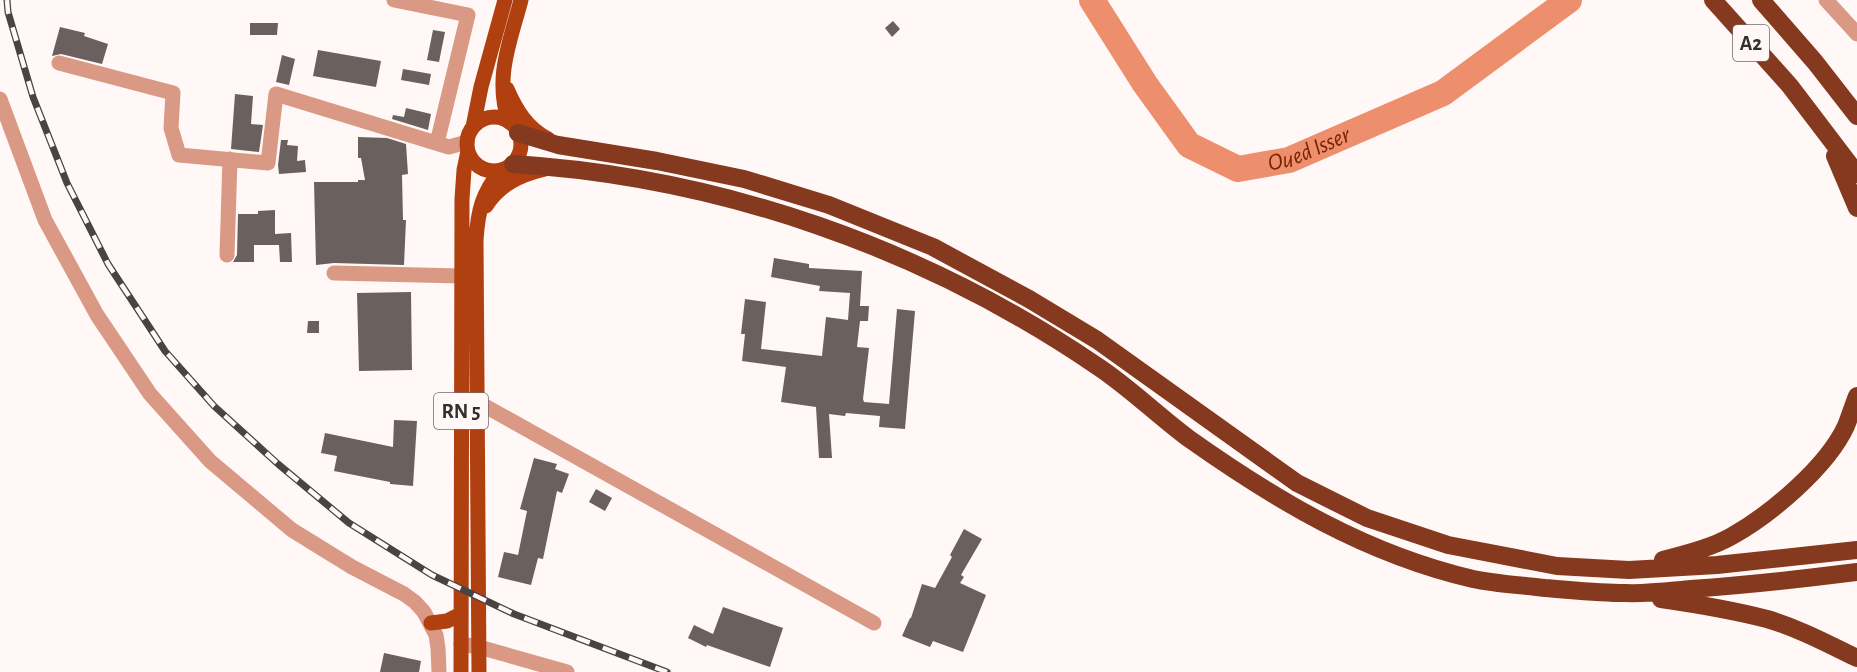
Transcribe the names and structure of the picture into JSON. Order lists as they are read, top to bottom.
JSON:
{
  "streets": {
    "highway": ["A2"],
    "main road": ["RN 5"]
  },
  "water": ["Oued Isser"]
}
